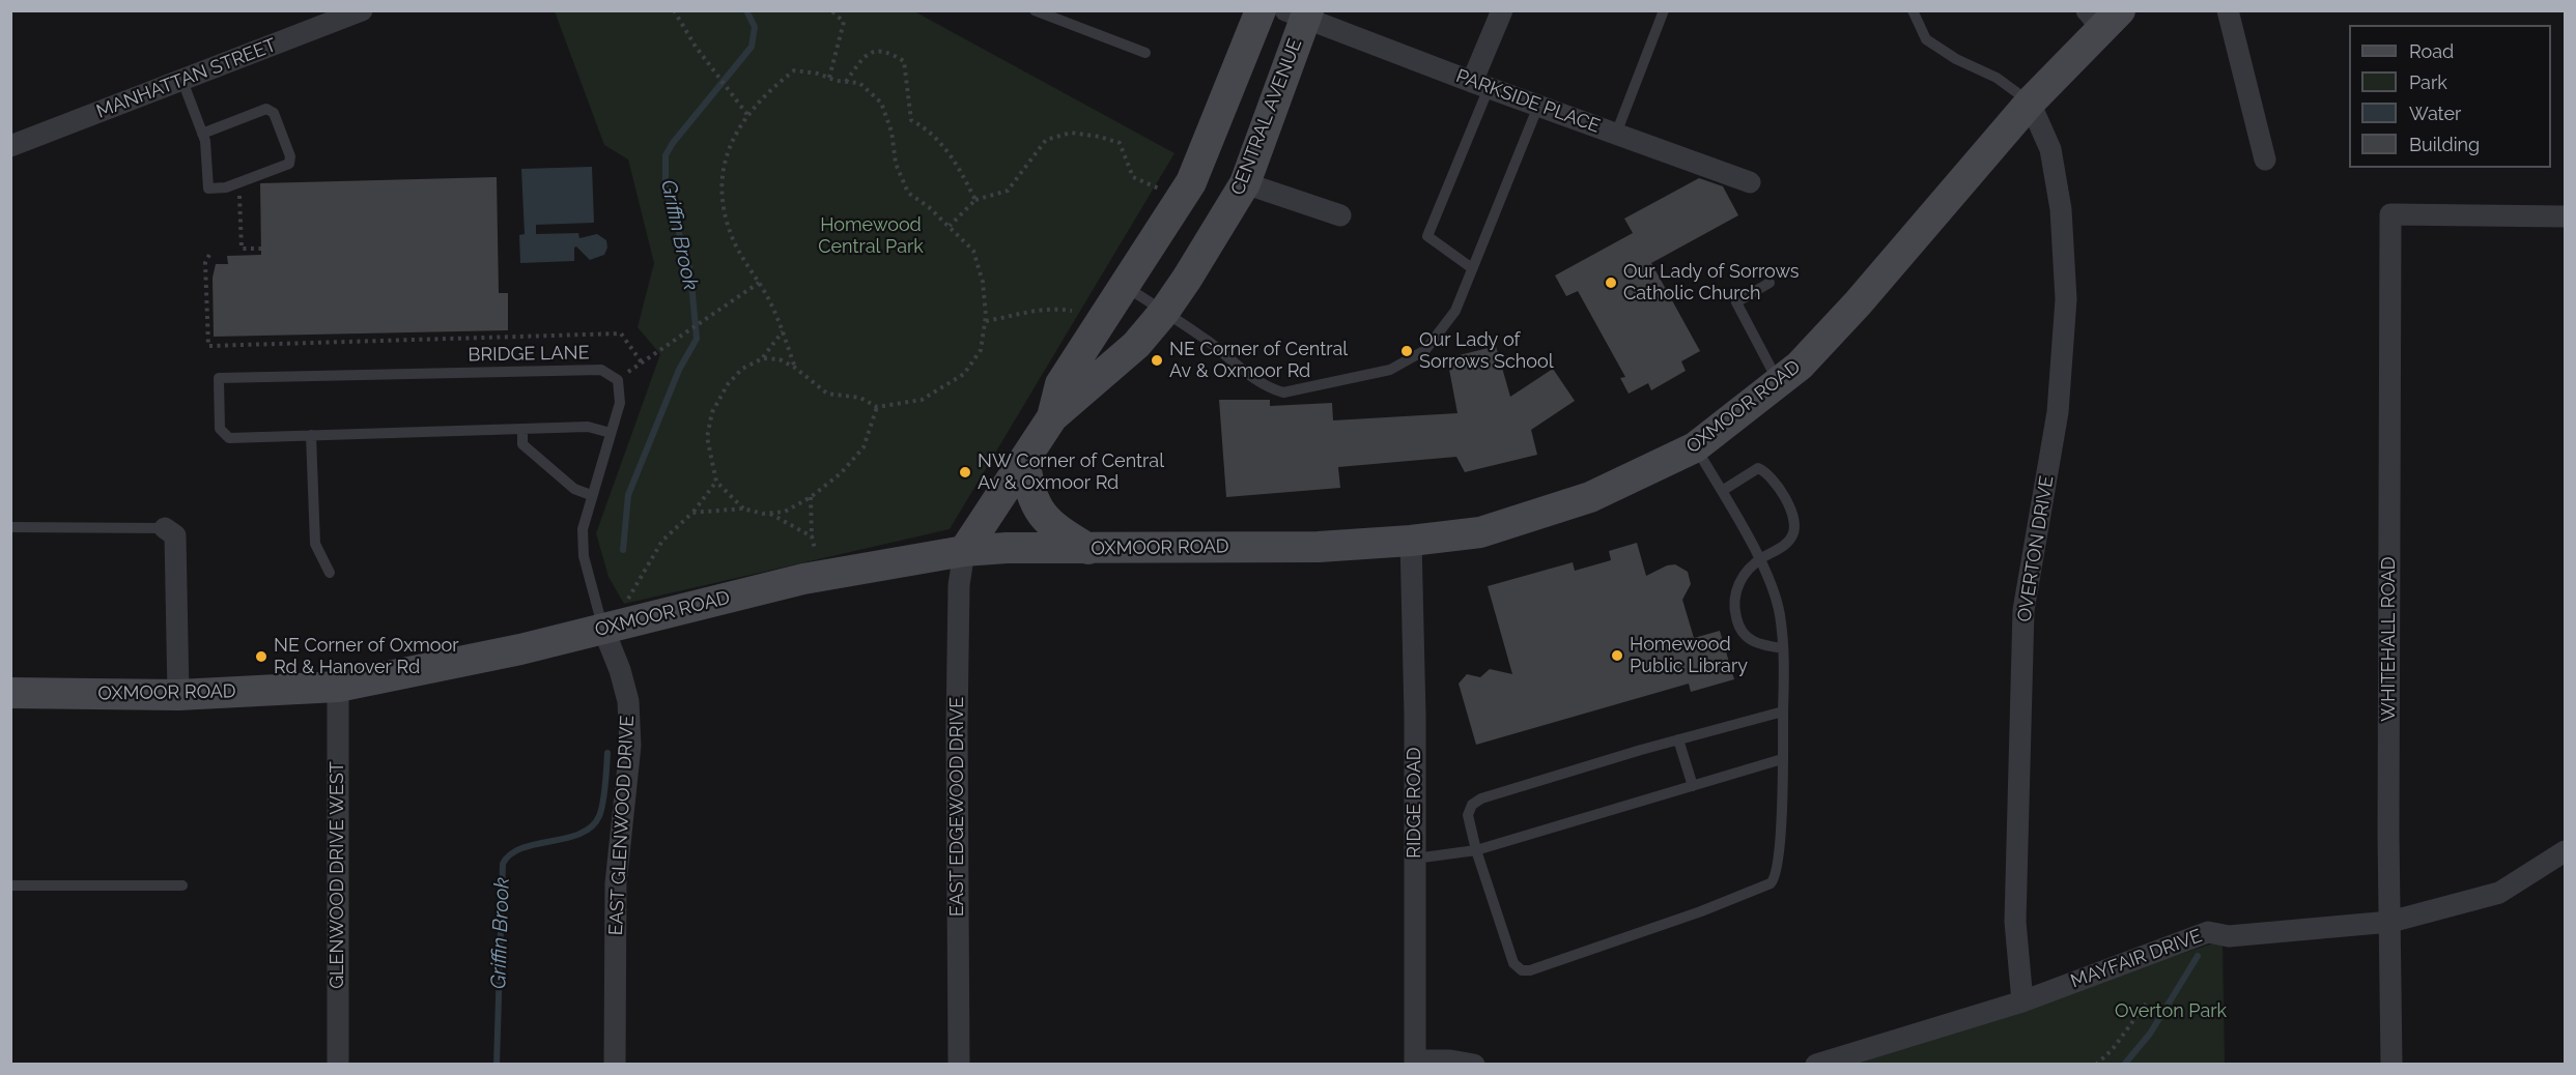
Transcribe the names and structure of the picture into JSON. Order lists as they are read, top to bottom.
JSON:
{
  "streets": {
    "main road": ["CENTRAL AVENUE", "OXMOOR ROAD"],
    "street": [
      "MANHATTAN STREET",
      "PARKSIDE PLACE",
      "OVERTON DRIVE",
      "WHITEHALL ROAD",
      "RIDGE ROAD",
      "EAST EDGEWOOD DRIVE",
      "EAST GLENWOOD DRIVE",
      "GLENWOOD DRIVE WEST",
      "MAYFAIR DRIVE"
    ],
    "lane": ["BRIDGE LANE"]
  },
  "crossings": [
    ["PARKSIDE PLACE", "CENTRAL AVENUE"],
    ["CENTRAL AVENUE", "OXMOOR ROAD"],
    ["CENTRAL AVENUE", "EAST EDGEWOOD DRIVE"],
    ["OXMOOR ROAD", "OVERTON DRIVE"],
    ["OXMOOR ROAD", "RIDGE ROAD"],
    ["OXMOOR ROAD", "EAST EDGEWOOD DRIVE"],
    ["OXMOOR ROAD", "EAST GLENWOOD DRIVE"],
    ["OXMOOR ROAD", "GLENWOOD DRIVE WEST"],
    ["OVERTON DRIVE", "MAYFAIR DRIVE"],
    ["WHITEHALL ROAD", "MAYFAIR DRIVE"]
  ],
  "water": ["Griffin Brook"],
  "parks": ["Homewood Central Park", "Overton Park"],
  "places": [
    "Our Lady of Sorrows Catholic Church",
    "Our Lady of Sorrows School",
    "NE Corner of Central Av & Oxmoor Rd",
    "NW Corner of Central Av & Oxmoor Rd",
    "Homewood Public Library",
    "NE Corner of Oxmoor Rd & Hanover Rd"
  ],
  "legend": [
    "Road",
    "Park",
    "Water",
    "Building"
  ]
}
